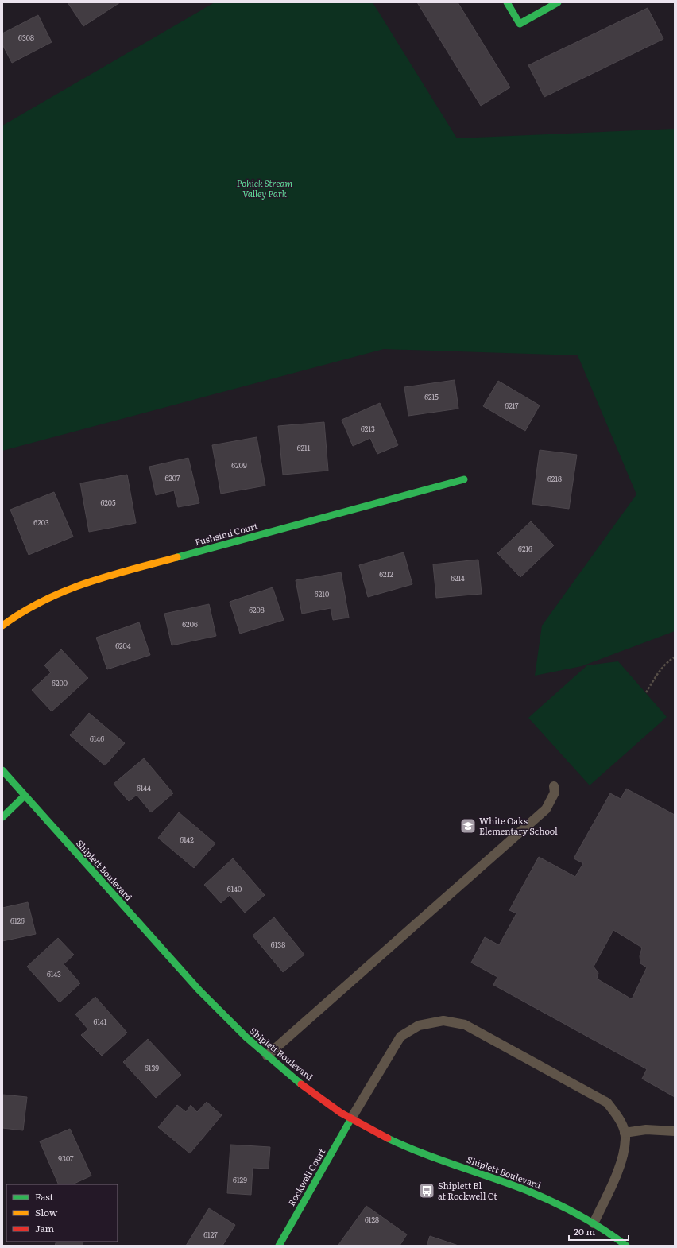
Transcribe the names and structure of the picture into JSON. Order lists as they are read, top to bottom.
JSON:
{
  "streets": {
    "street": ["Fushsimi Court", "Shiplett Boulevard", "Rockwell Court"]
  },
  "crossings": [
    ["Shiplett Boulevard", "Rockwell Court"]
  ],
  "parks": ["Pohick Stream Valley Park"],
  "places": {
    "school or university": ["White Oaks Elementary School"],
    "bus stop": ["Shiplett Bl at Rockwell Ct"]
  },
  "house_numbers": [
    "6308",
    "6215",
    "6217",
    "6213",
    "6211",
    "6209",
    "6207",
    "6218",
    "6205",
    "6203",
    "6216",
    "6212",
    "6214",
    "6210",
    "6208",
    "6206",
    "6204",
    "6200",
    "6146",
    "6144",
    "6142",
    "6140",
    "6126",
    "6138",
    "6143",
    "6141",
    "6139",
    "9307",
    "6129",
    "6128",
    "6127"
  ],
  "legend": ["Fast", "Slow", "Jam"],
  "scale_bar": "20 m"
}
